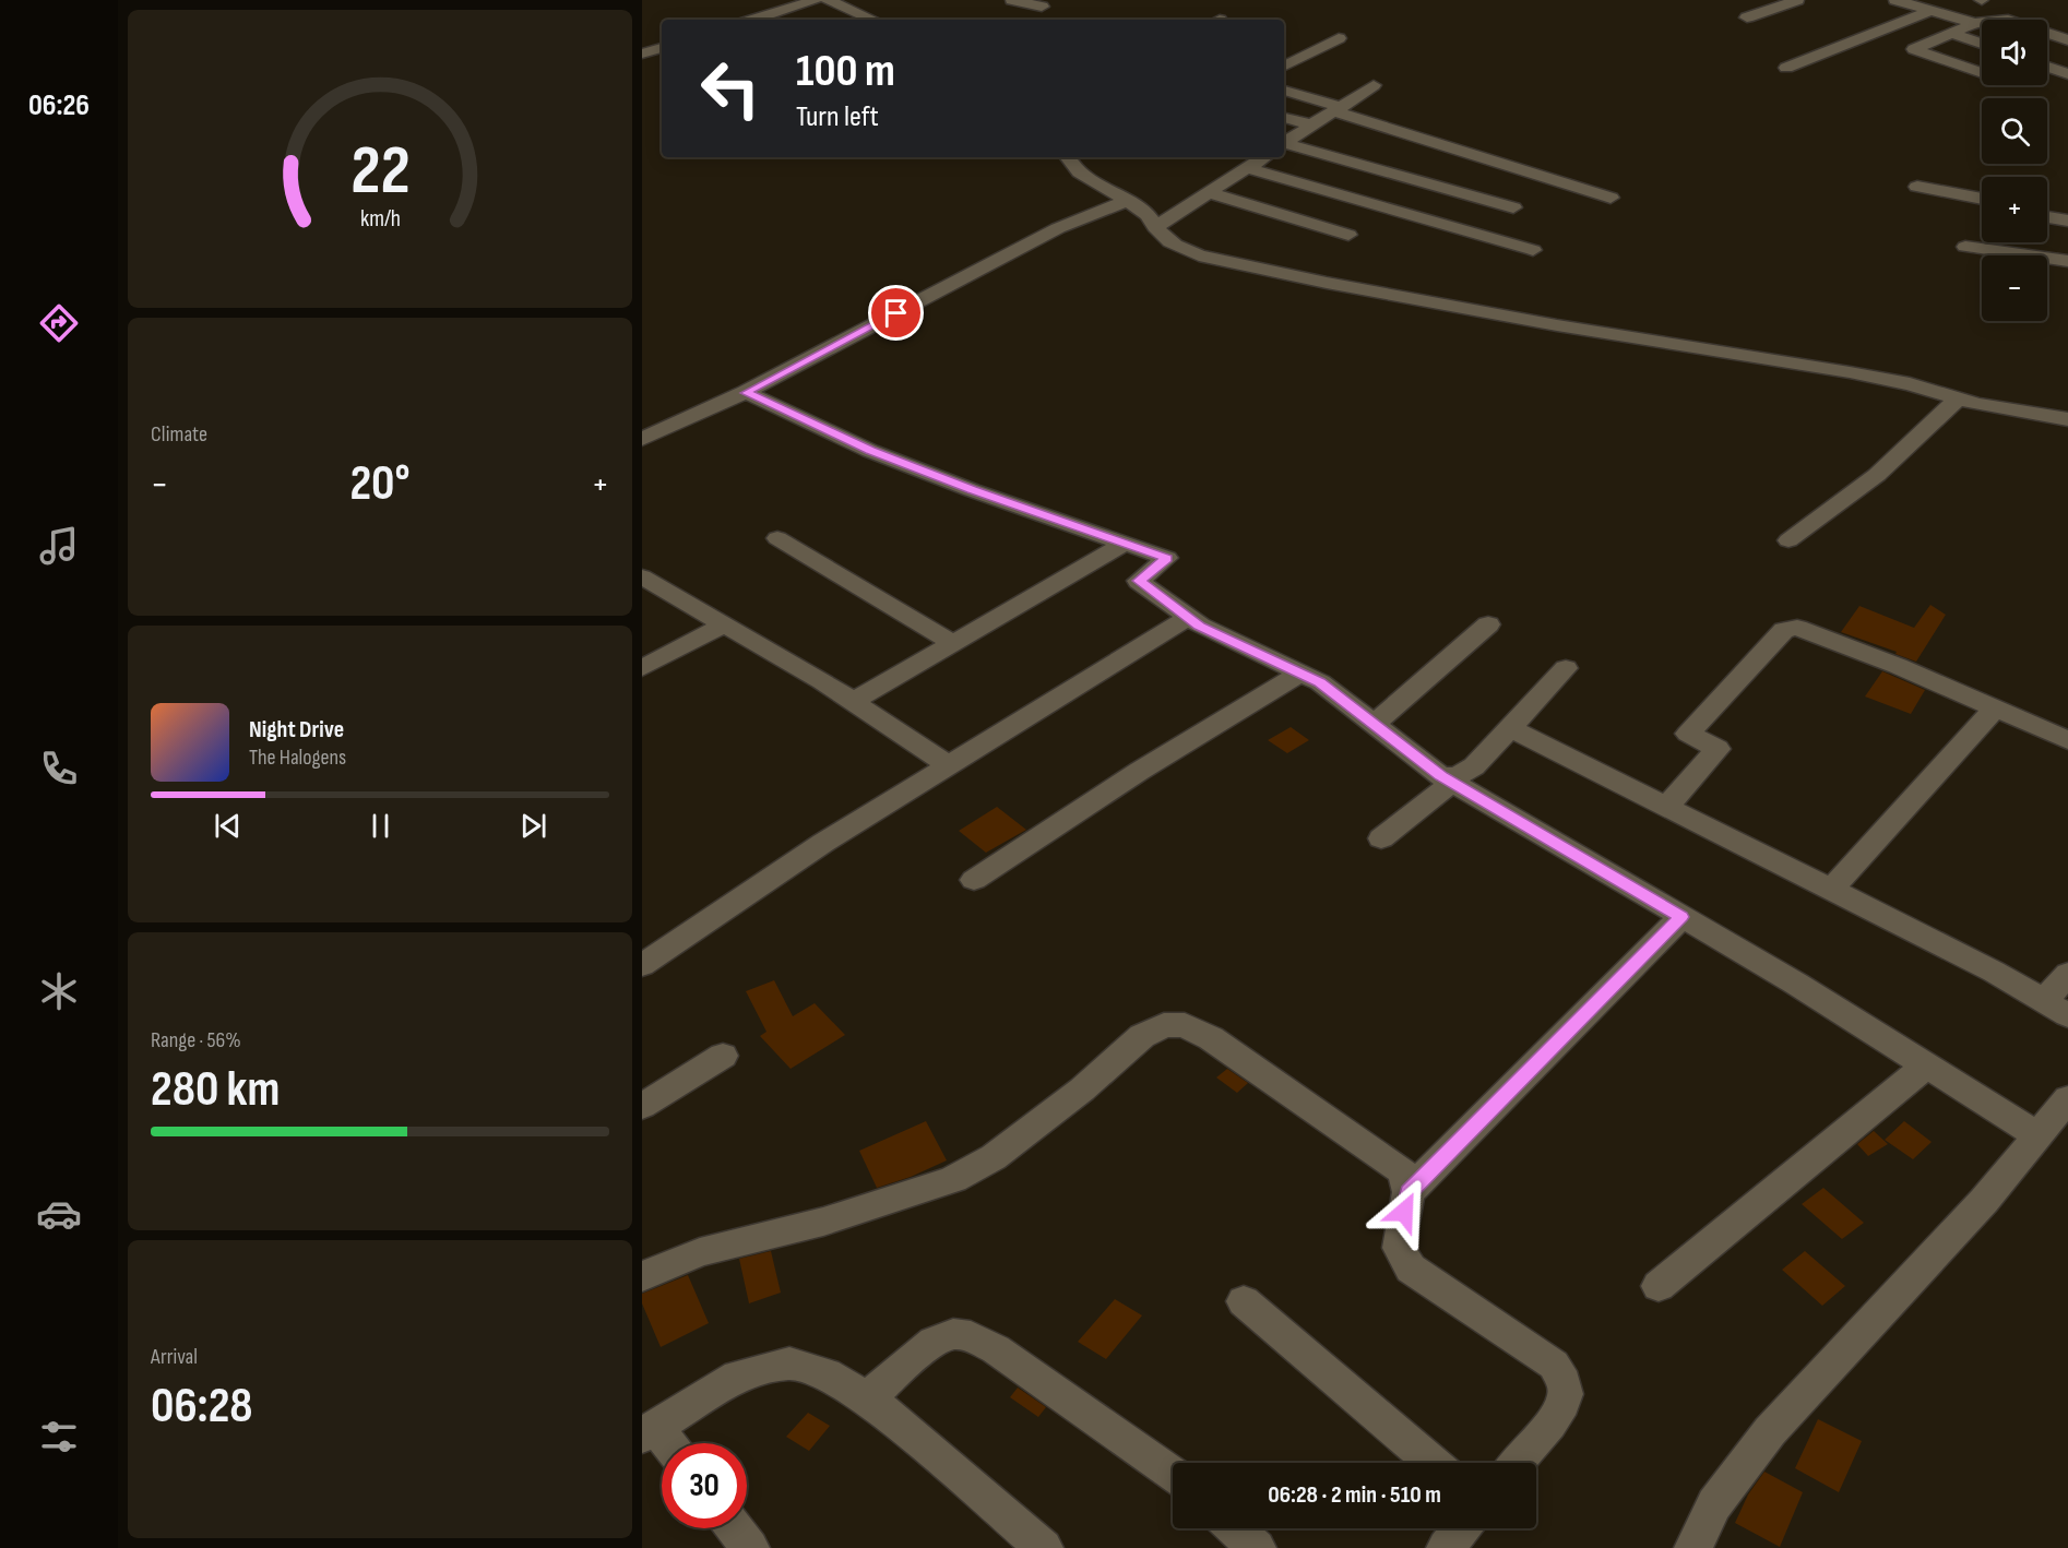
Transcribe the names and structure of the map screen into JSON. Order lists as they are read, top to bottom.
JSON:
{
  "page": {
    "tabs": "06:26",
    "map_buttons": ["+", "−"],
    "turn": ["100 m", "Turn left"],
    "tile": [
      "Climate",
      ["Range · 56%", "280 km"],
      ["Arrival", "06:28"]
    ],
    "heat": ["−", "20°", "+"],
    "song": ["Night Drive", "The Halogens"],
    "limit": "30",
    "trip": "06:28 · 2 min · 510 m",
    "gauge": ["22", "km/h"]
  }
}
